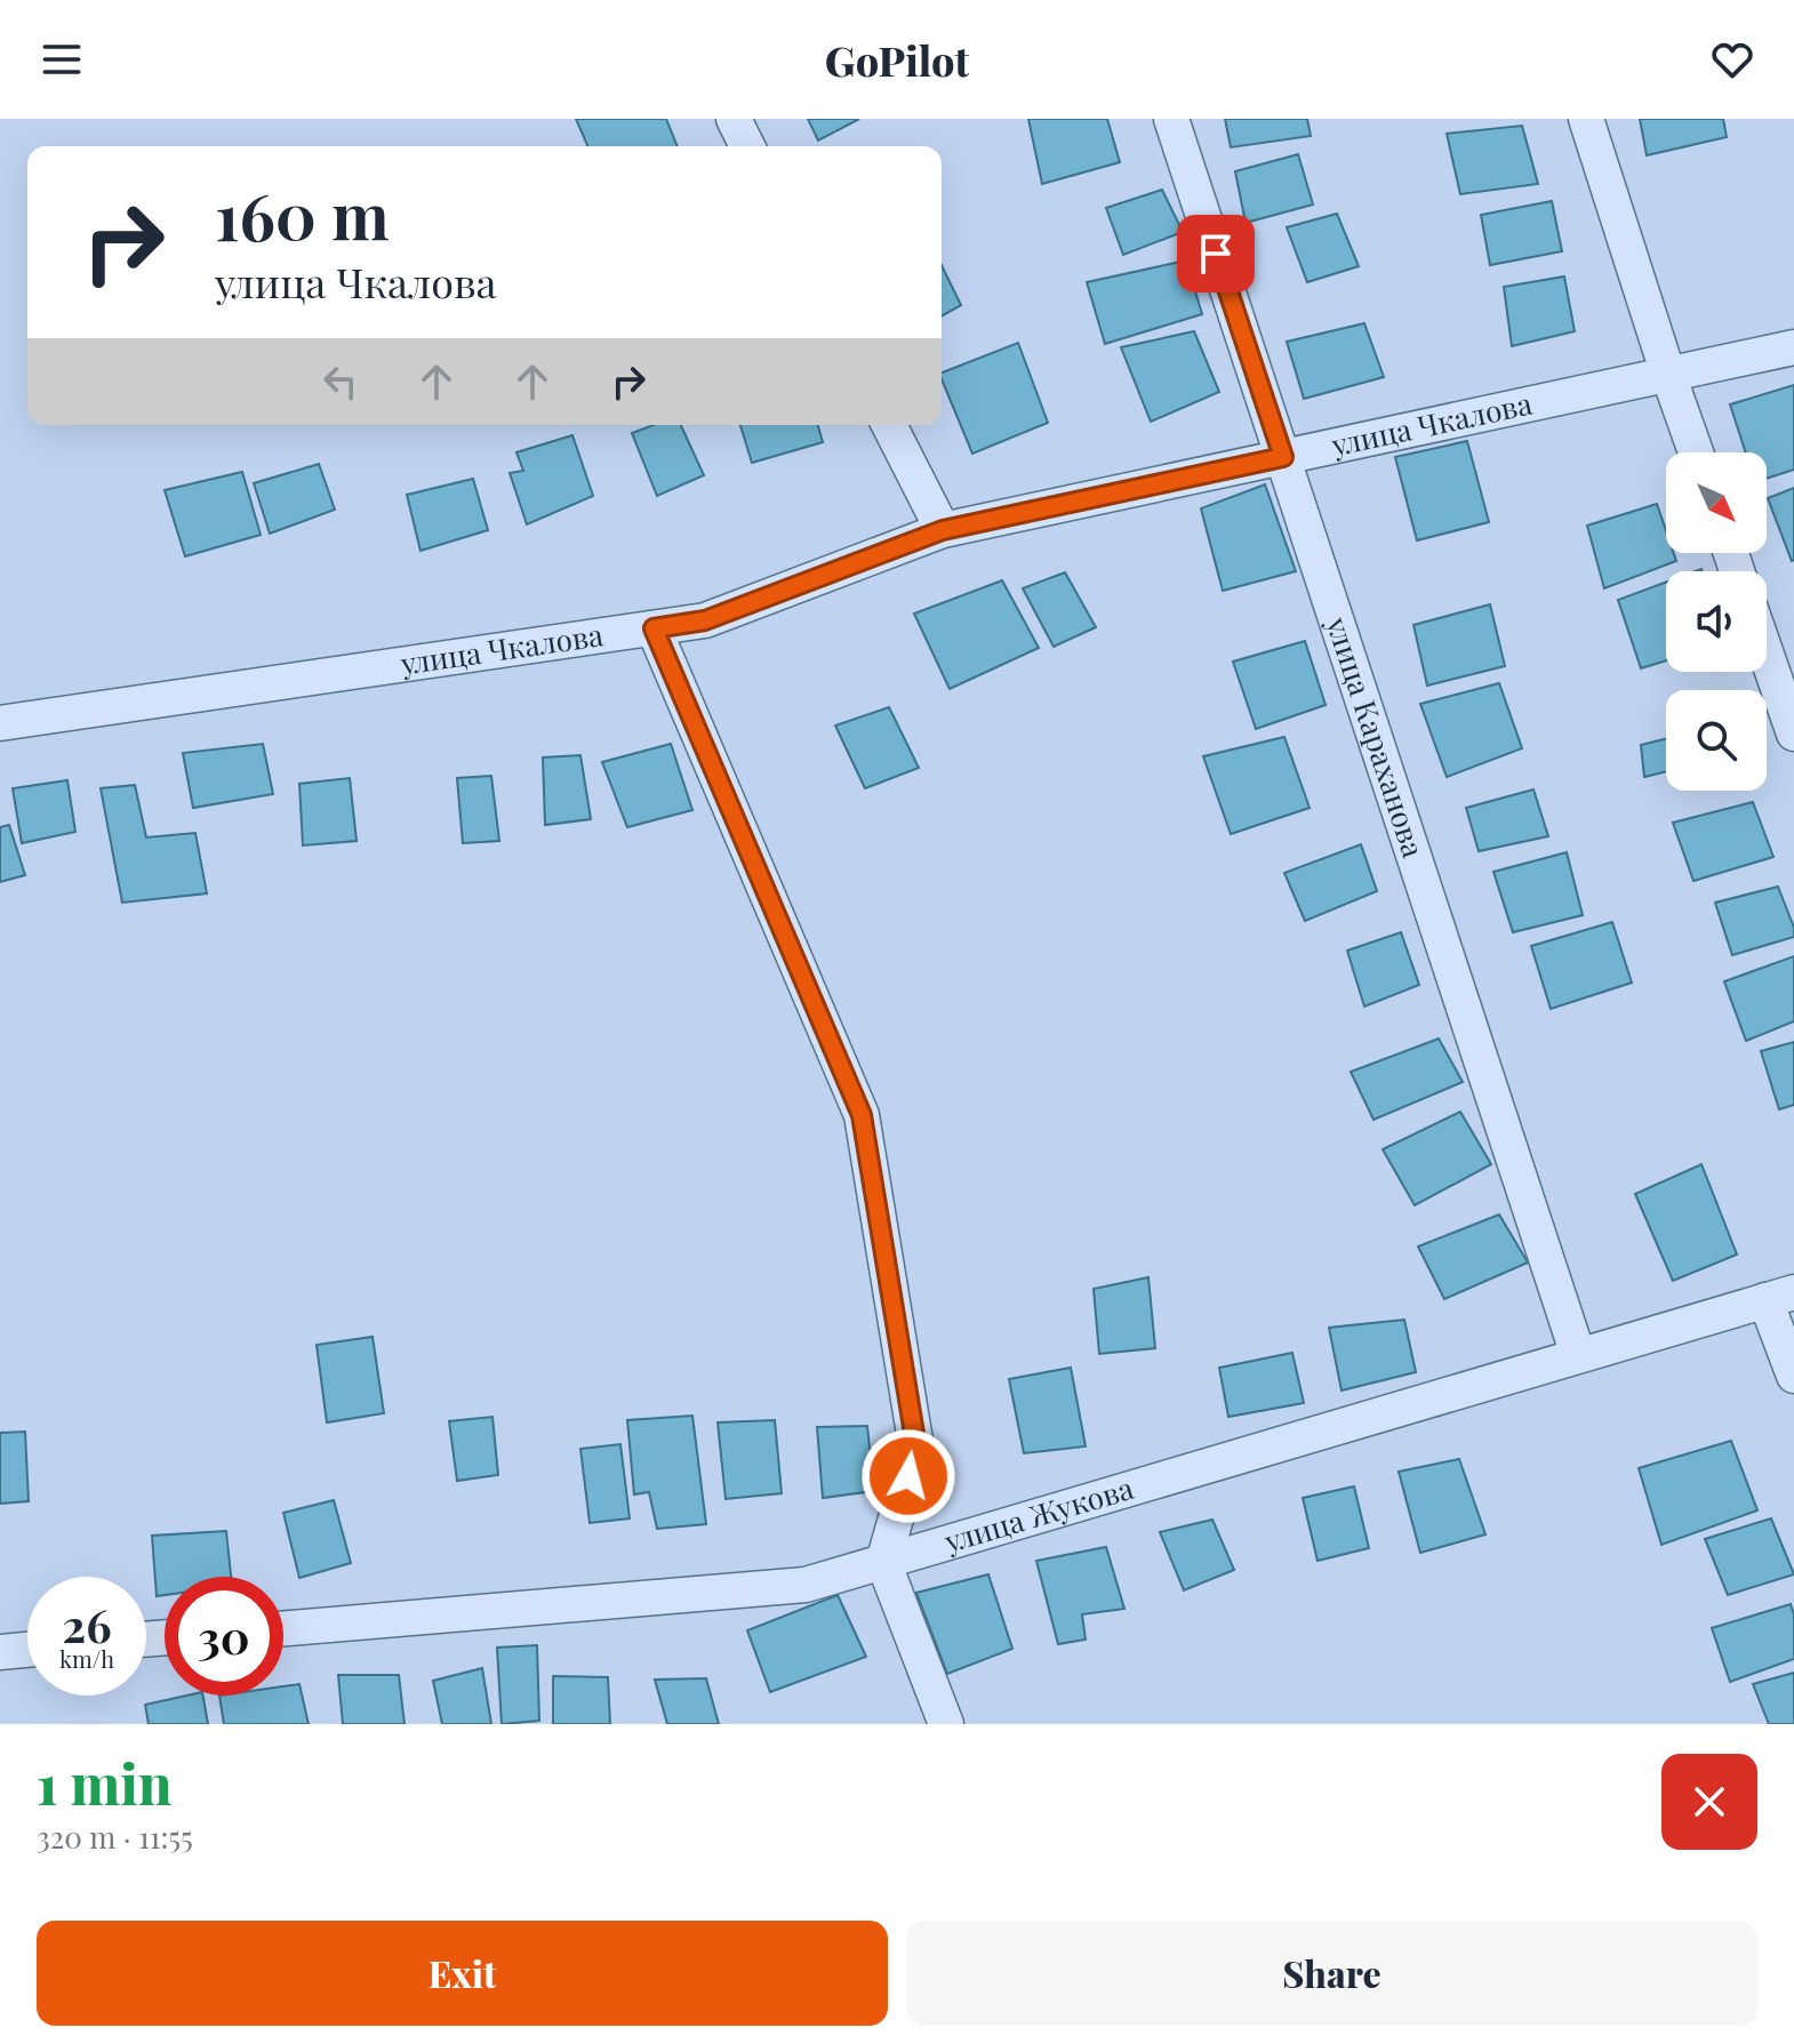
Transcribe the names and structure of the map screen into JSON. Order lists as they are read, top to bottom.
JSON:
{
  "streets": {
    "street": ["улица Чкалова", "улица Караханова", "улица Жукова"]
  },
  "crossings": [
    ["улица Чкалова", "улица Караханова"],
    ["улица Караханова", "улица Жукова"]
  ],
  "north": "bottom right",
  "page": {
    "header": "GoPilot",
    "turn": ["160 m", "улица Чкалова"],
    "speed": "26 km/h",
    "limit": "30",
    "heading": ["1 min", "320 m · 11:55"],
    "buttons": ["Exit", "Share"]
  }
}
